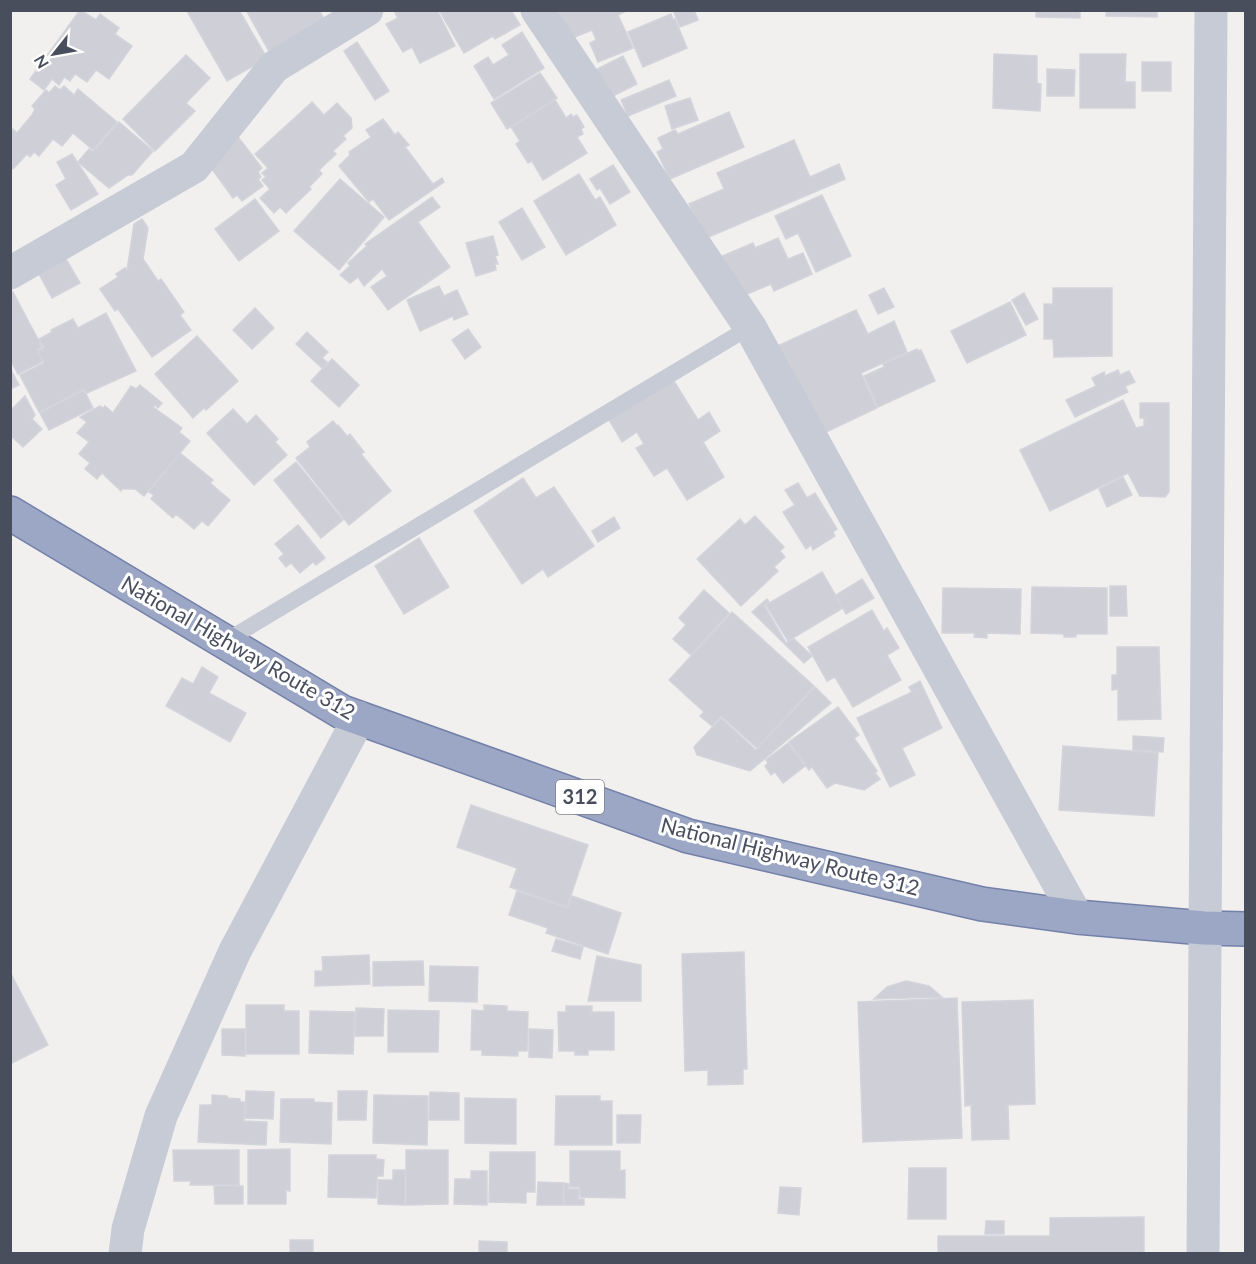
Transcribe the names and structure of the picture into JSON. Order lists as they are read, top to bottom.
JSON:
{
  "streets": {
    "highway": ["National Highway Route 312", "312"]
  },
  "north": "bottom left"
}
